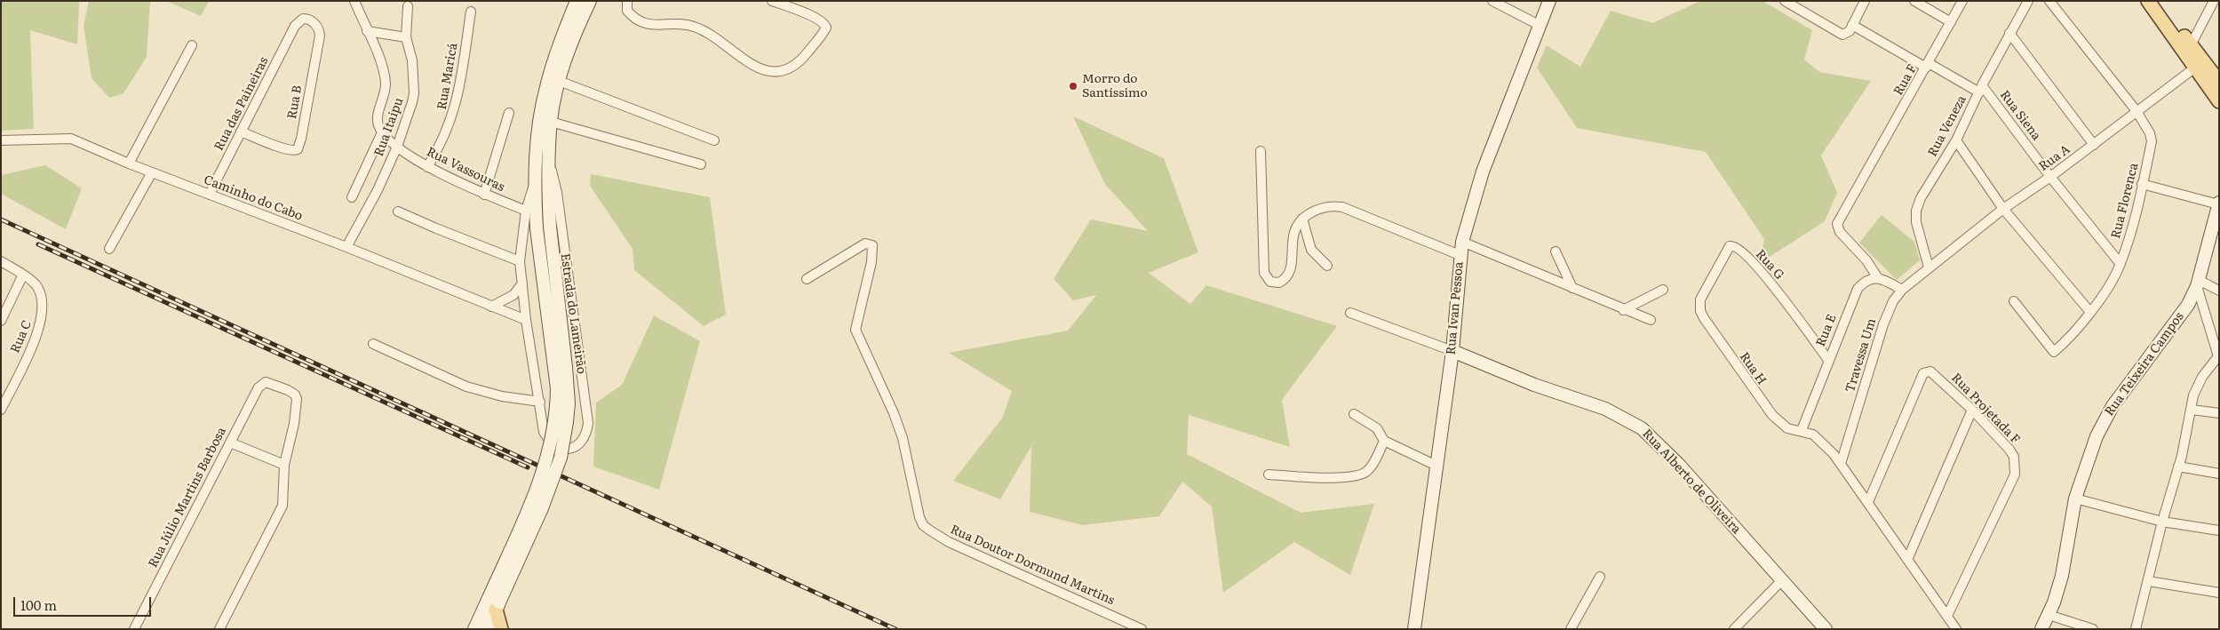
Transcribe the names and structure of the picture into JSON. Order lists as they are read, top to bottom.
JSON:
{
  "streets": {
    "street": [
      "Rua Maricá",
      "Rua F",
      "Rua B",
      "Rua das Paineiras",
      "Rua Siena",
      "Rua Veneza",
      "Rua Itaipu",
      "Rua A",
      "Rua Vassouras",
      "Caminho do Cabo",
      "Rua Florenca",
      "Rua G",
      "Rua Ivan Pessoa",
      "Estrada do Lameirão",
      "Rua E",
      "Rua C",
      "Travessa Um",
      "Rua Teixeira Campos",
      "Rua H",
      "Rua Projetada F",
      "Rua Alberto de Oliveira",
      "Rua Júlio Martins Barbosa",
      "Rua Doutor Dormund Martins"
    ]
  },
  "crossings": [
    ["Rua Maricá", "Rua Vassouras"],
    ["Rua F", "Rua E"],
    ["Rua B", "Rua das Paineiras"],
    ["Rua das Paineiras", "Caminho do Cabo"],
    ["Rua Siena", "Rua Veneza"],
    ["Rua Siena", "Rua A"],
    ["Rua Siena", "Rua Florenca"],
    ["Rua Veneza", "Rua A"],
    ["Rua Veneza", "Travessa Um"],
    ["Rua Itaipu", "Rua Vassouras"],
    ["Rua Itaipu", "Caminho do Cabo"],
    ["Rua A", "Rua Florenca"],
    ["Rua A", "Travessa Um"],
    ["Rua Vassouras", "Estrada do Lameirão"],
    ["Caminho do Cabo", "Estrada do Lameirão"],
    ["Rua G", "Rua E"],
    ["Rua G", "Rua H"],
    ["Rua Ivan Pessoa", "Rua Alberto de Oliveira"],
    ["Rua E", "Rua H"],
    ["Travessa Um", "Rua H"],
    ["Rua H", "Rua Projetada F"]
  ],
  "places": ["Morro do Santíssimo"],
  "scale_bar": "100 m"
}
